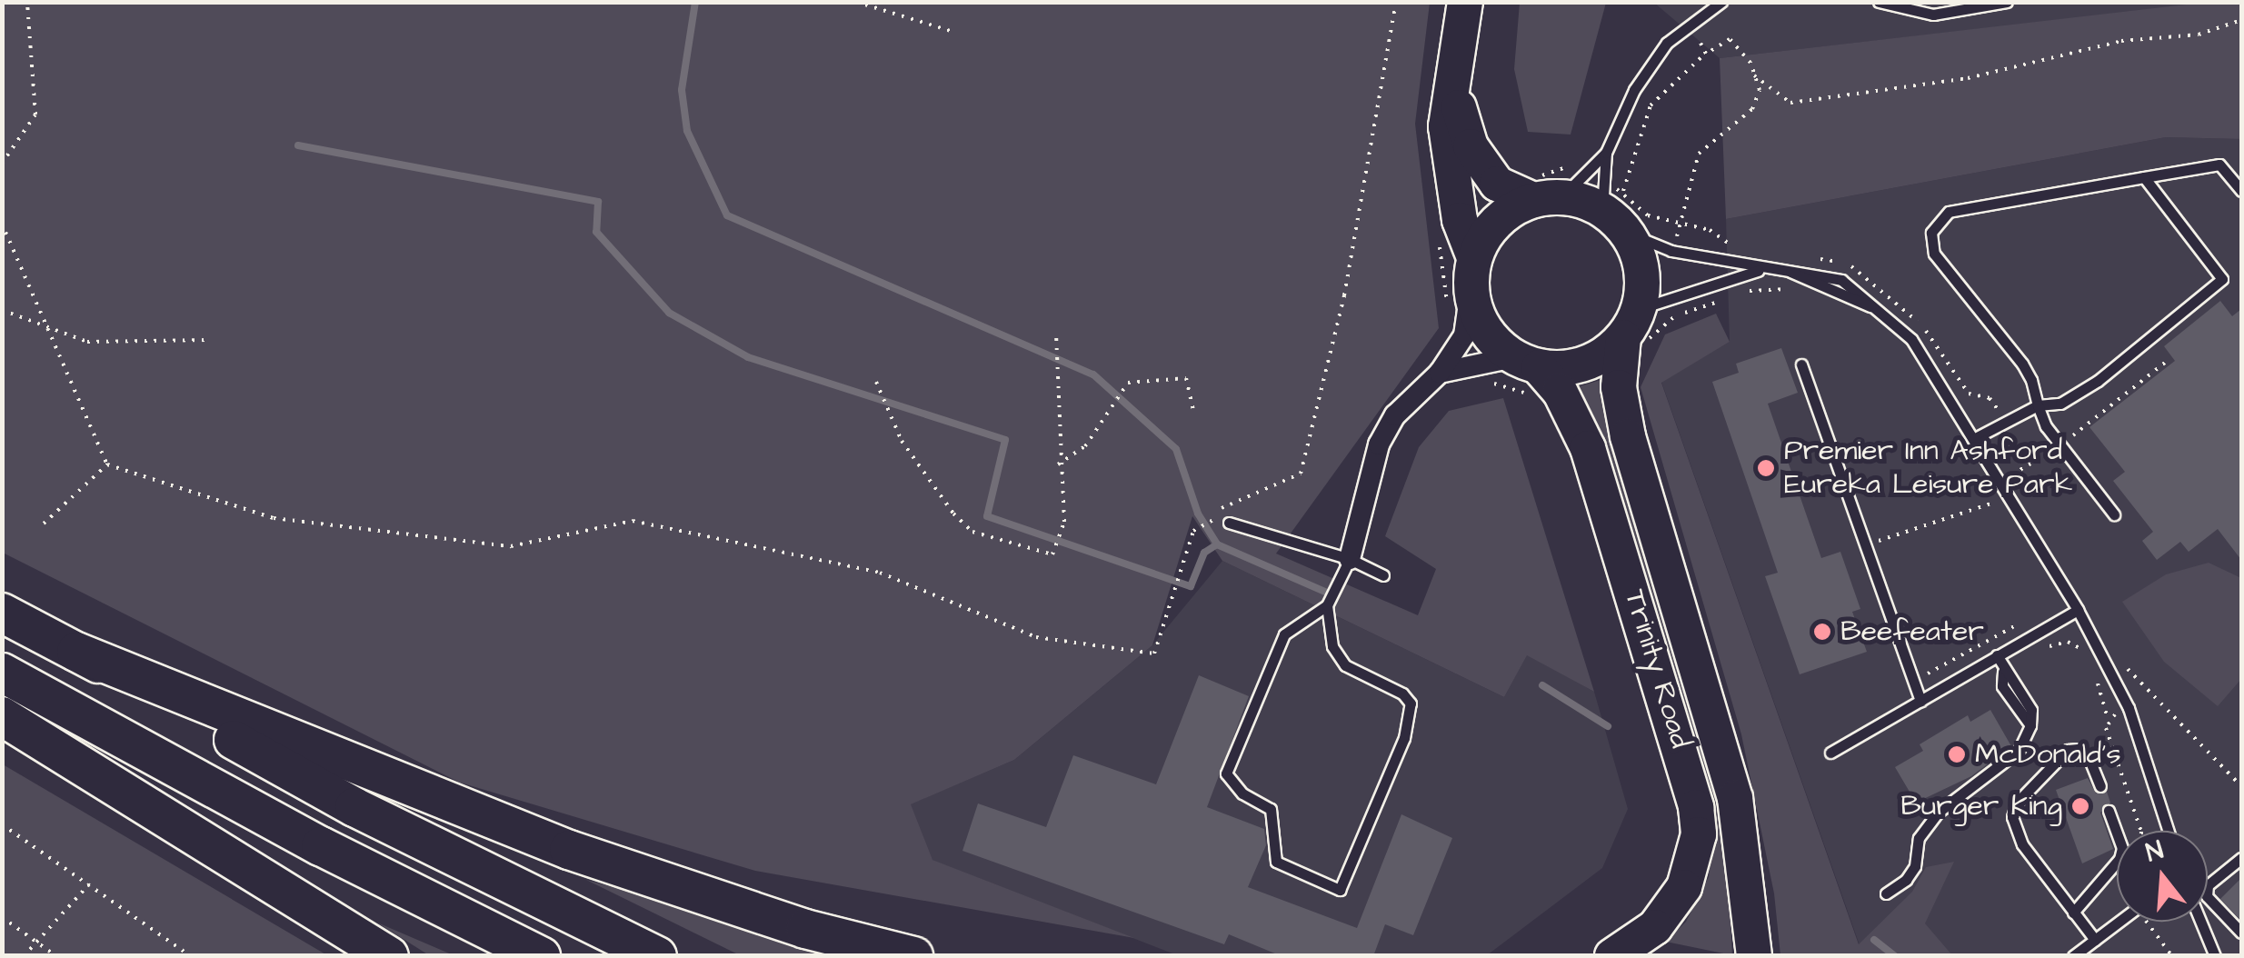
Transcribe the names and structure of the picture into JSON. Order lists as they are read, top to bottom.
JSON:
{
  "streets": {
    "main road": ["Trinity Road"]
  },
  "places": [
    "Premier Inn Ashford Eureka Leisure Park",
    "Beefeater",
    "McDonald's",
    "Burger King"
  ],
  "north": "top"
}
